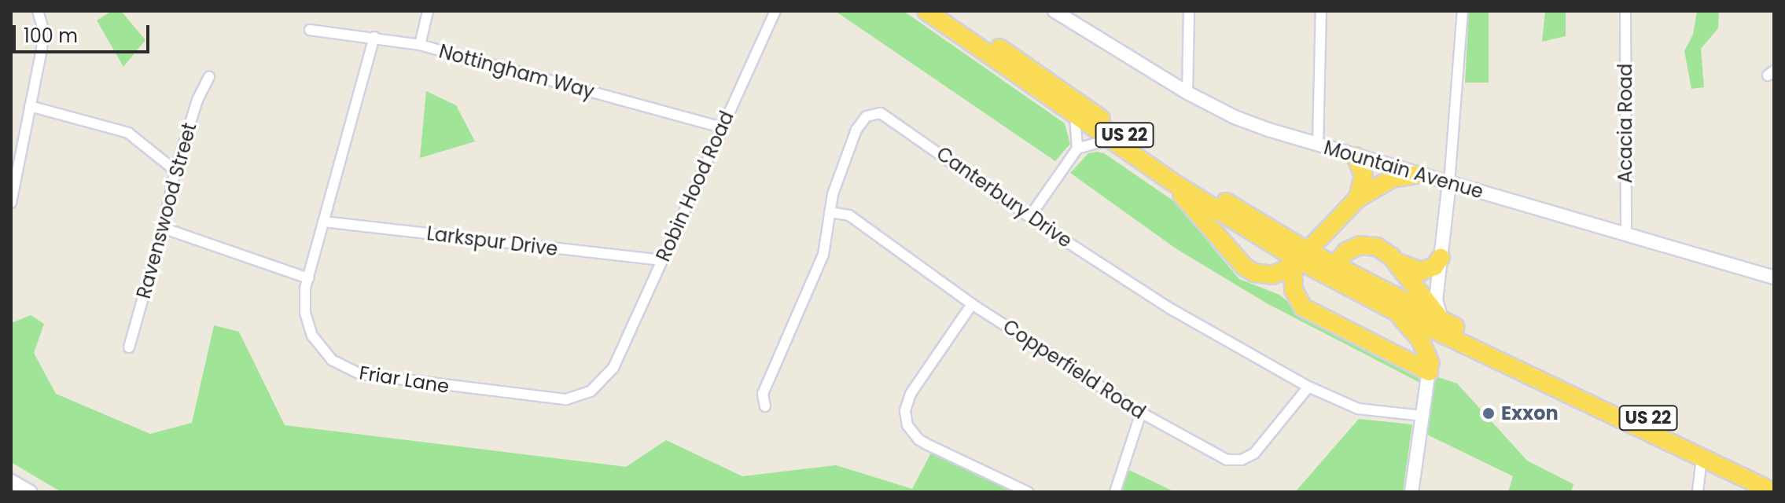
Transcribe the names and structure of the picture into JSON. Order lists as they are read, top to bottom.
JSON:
{
  "streets": {
    "highway": ["US 22"],
    "street": [
      "Nottingham Way",
      "Acacia Road",
      "Mountain Avenue",
      "Robin Hood Road",
      "Canterbury Drive",
      "Ravenswood Street",
      "Larkspur Drive",
      "Copperfield Road",
      "Friar Lane"
    ]
  },
  "crossings": [
    ["Nottingham Way", "Robin Hood Road"],
    ["Nottingham Way", "Friar Lane"],
    ["Acacia Road", "Mountain Avenue"],
    ["Robin Hood Road", "Larkspur Drive"],
    ["Robin Hood Road", "Friar Lane"],
    ["Canterbury Drive", "Copperfield Road"],
    ["Larkspur Drive", "Friar Lane"]
  ],
  "places": ["Exxon"],
  "scale_bar": "100 m"
}
